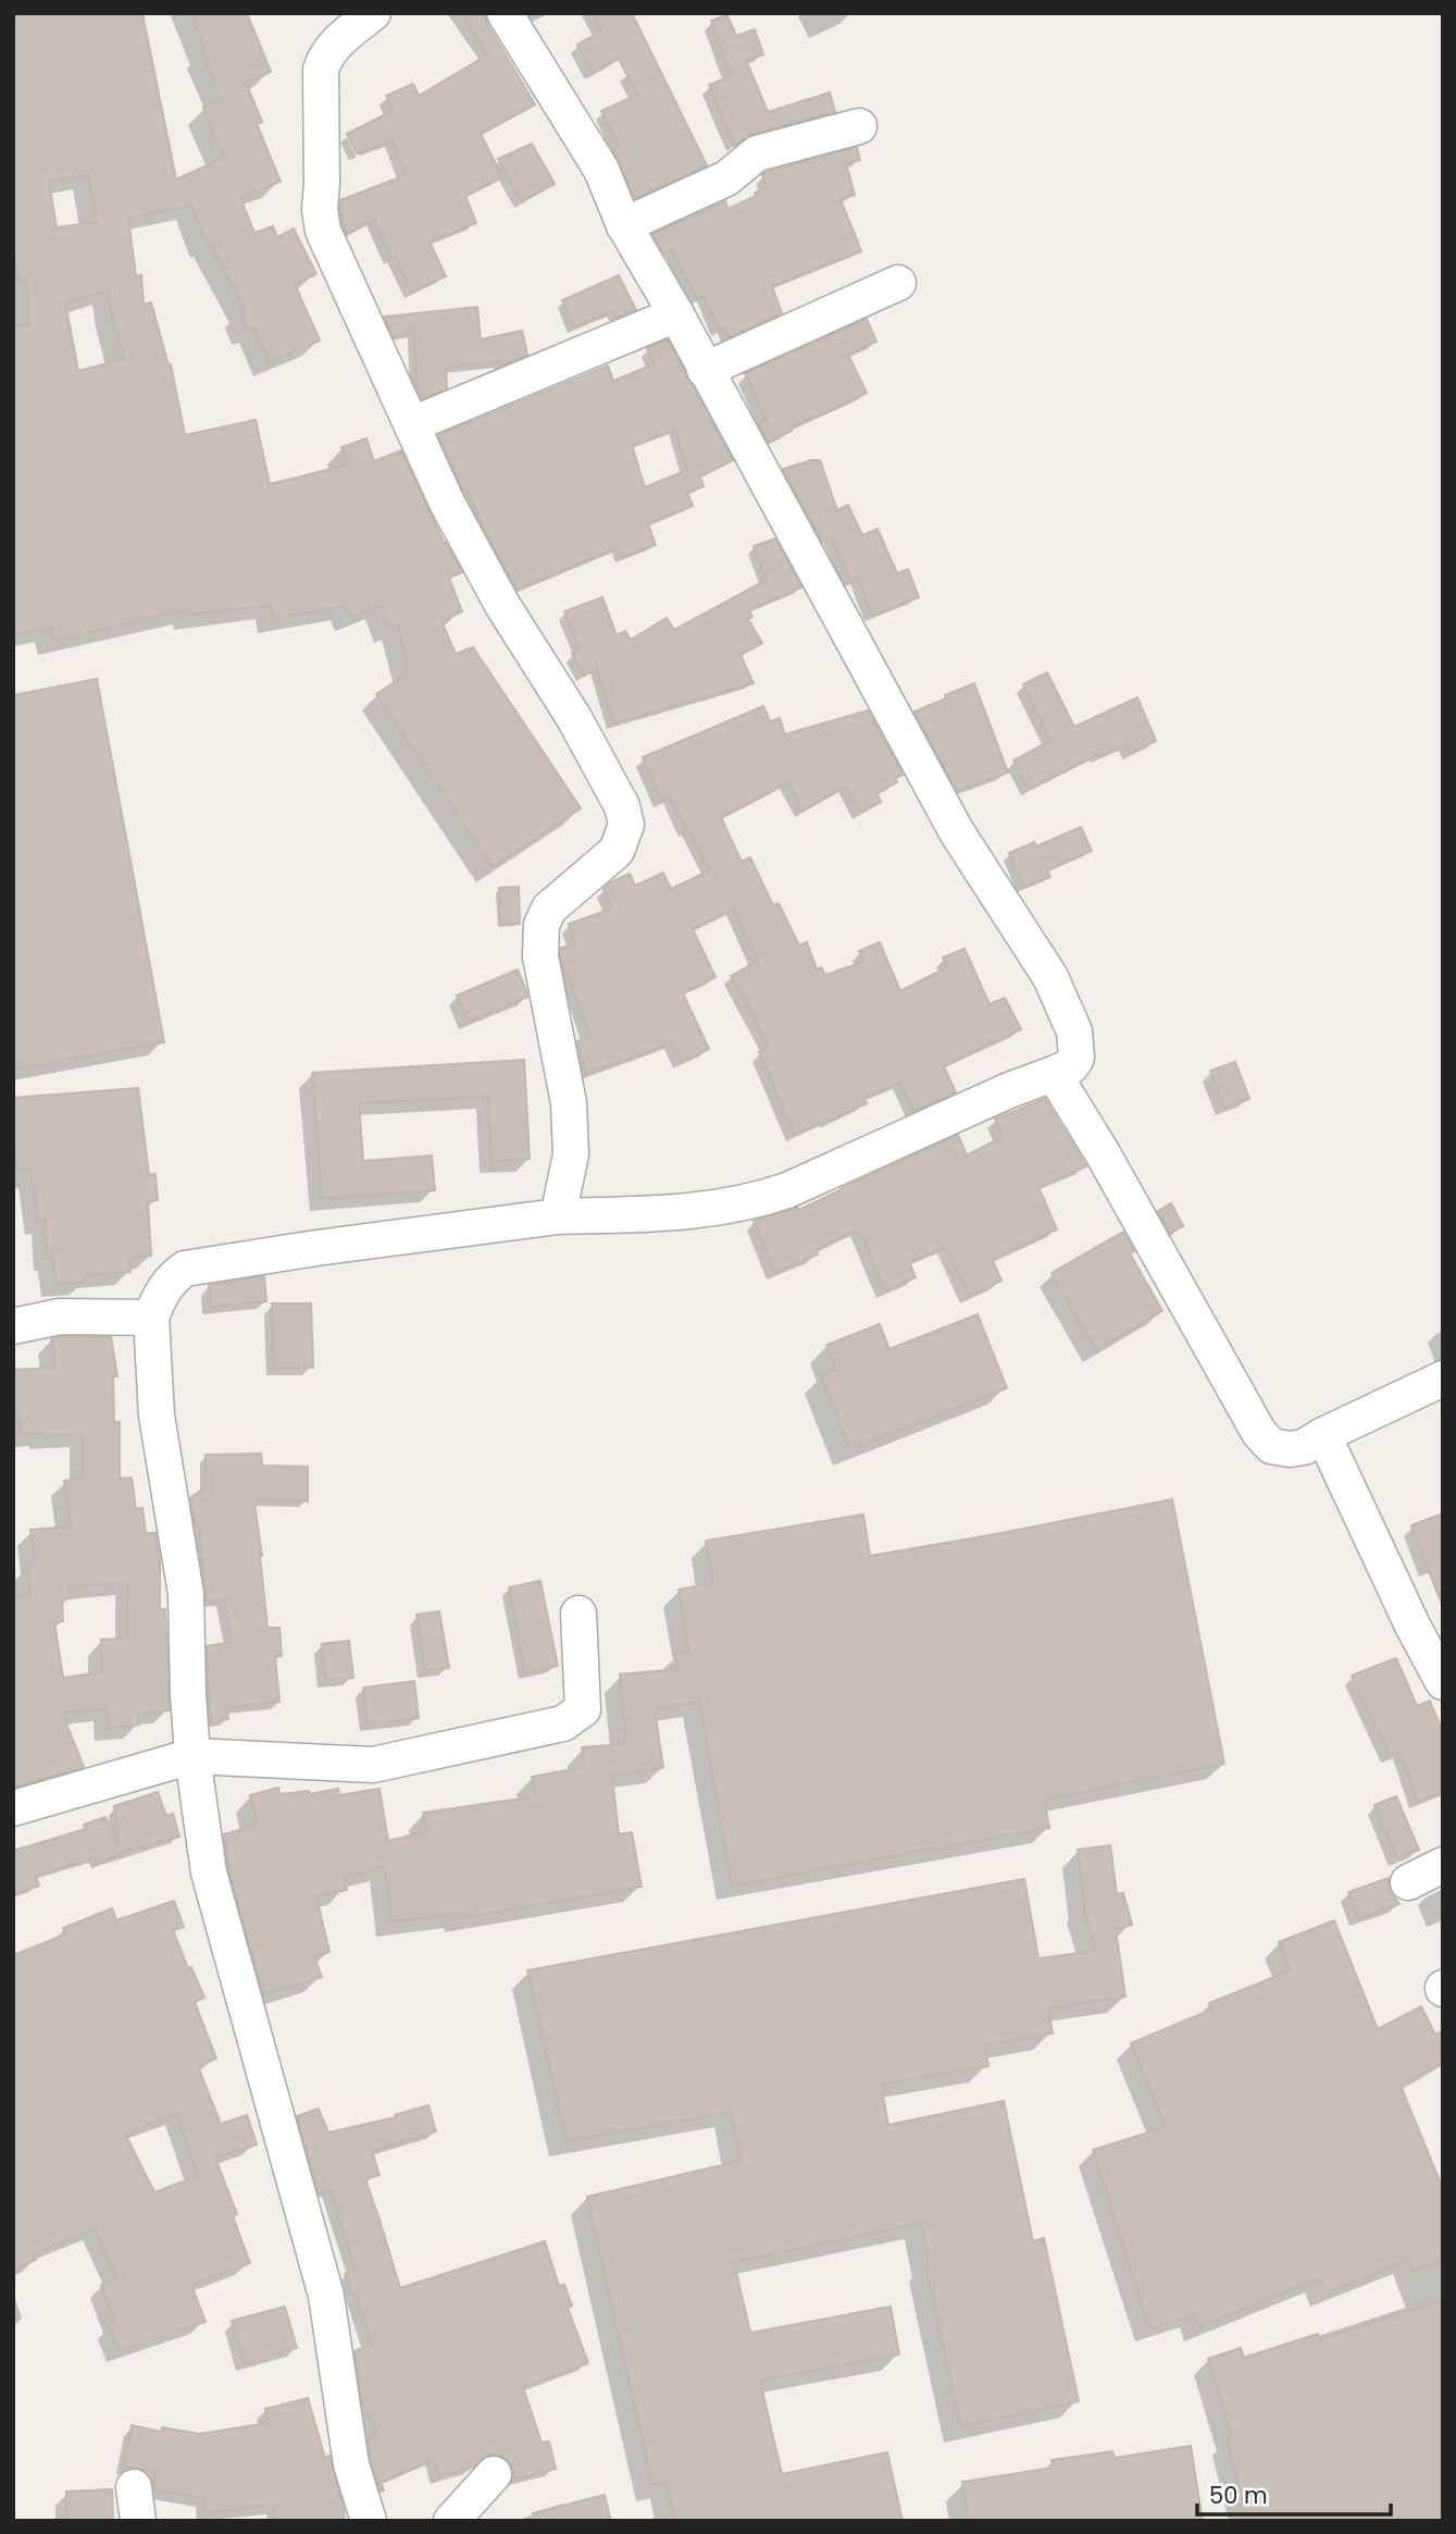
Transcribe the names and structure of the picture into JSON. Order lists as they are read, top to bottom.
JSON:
{
  "scale_bar": "50 m"
}
